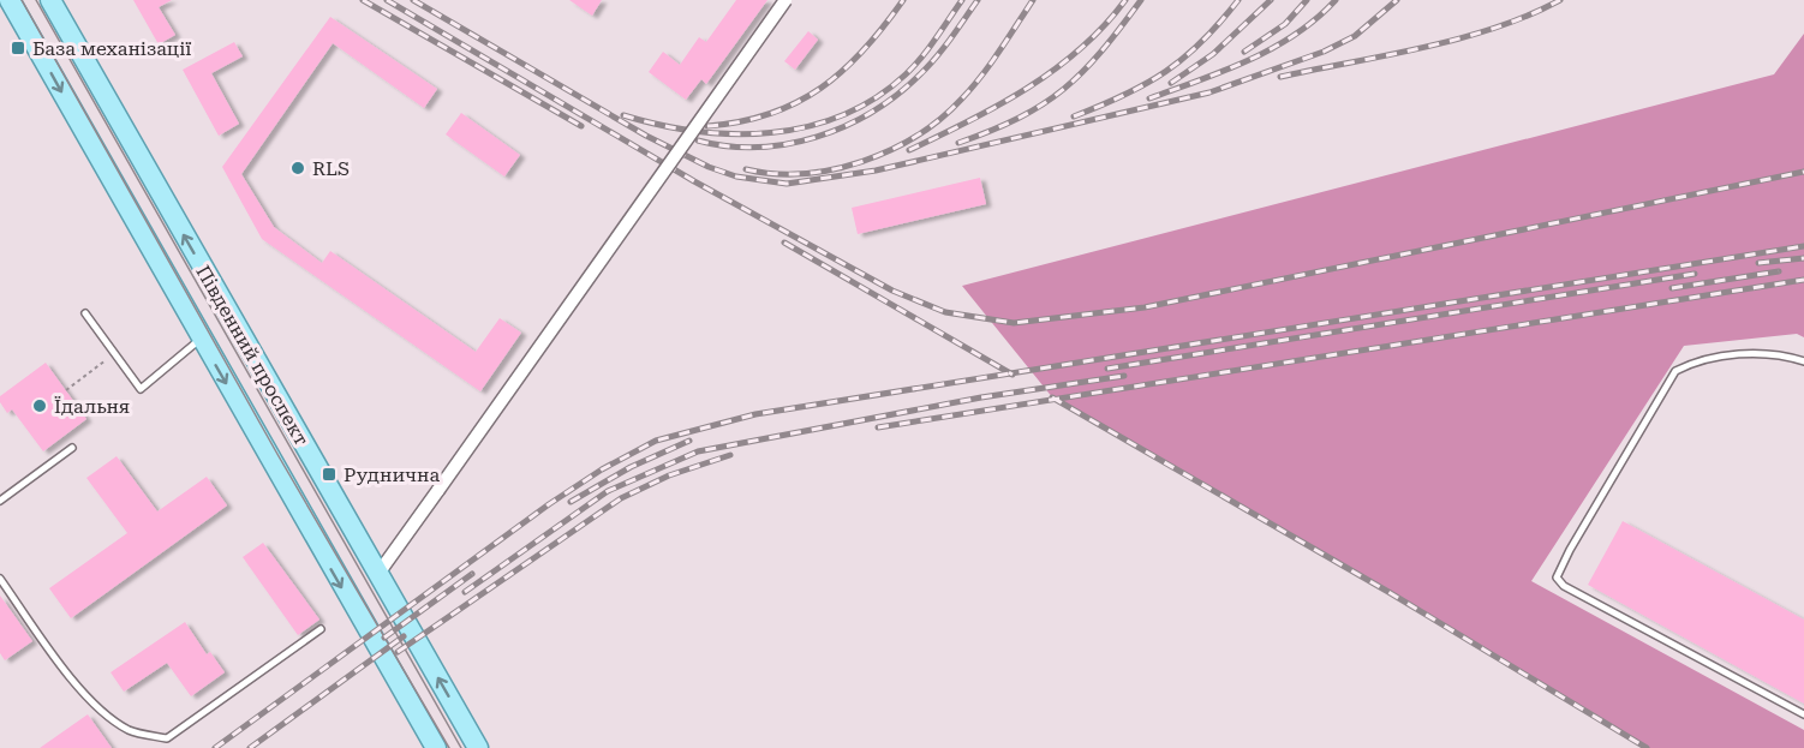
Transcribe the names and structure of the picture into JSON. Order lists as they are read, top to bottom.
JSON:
{
  "streets": {
    "main road": ["Південний проспект"]
  },
  "places": {
    "transit": ["База механізації", "Руднична"],
    "other": ["RLS", "Їдальня"]
  }
}
